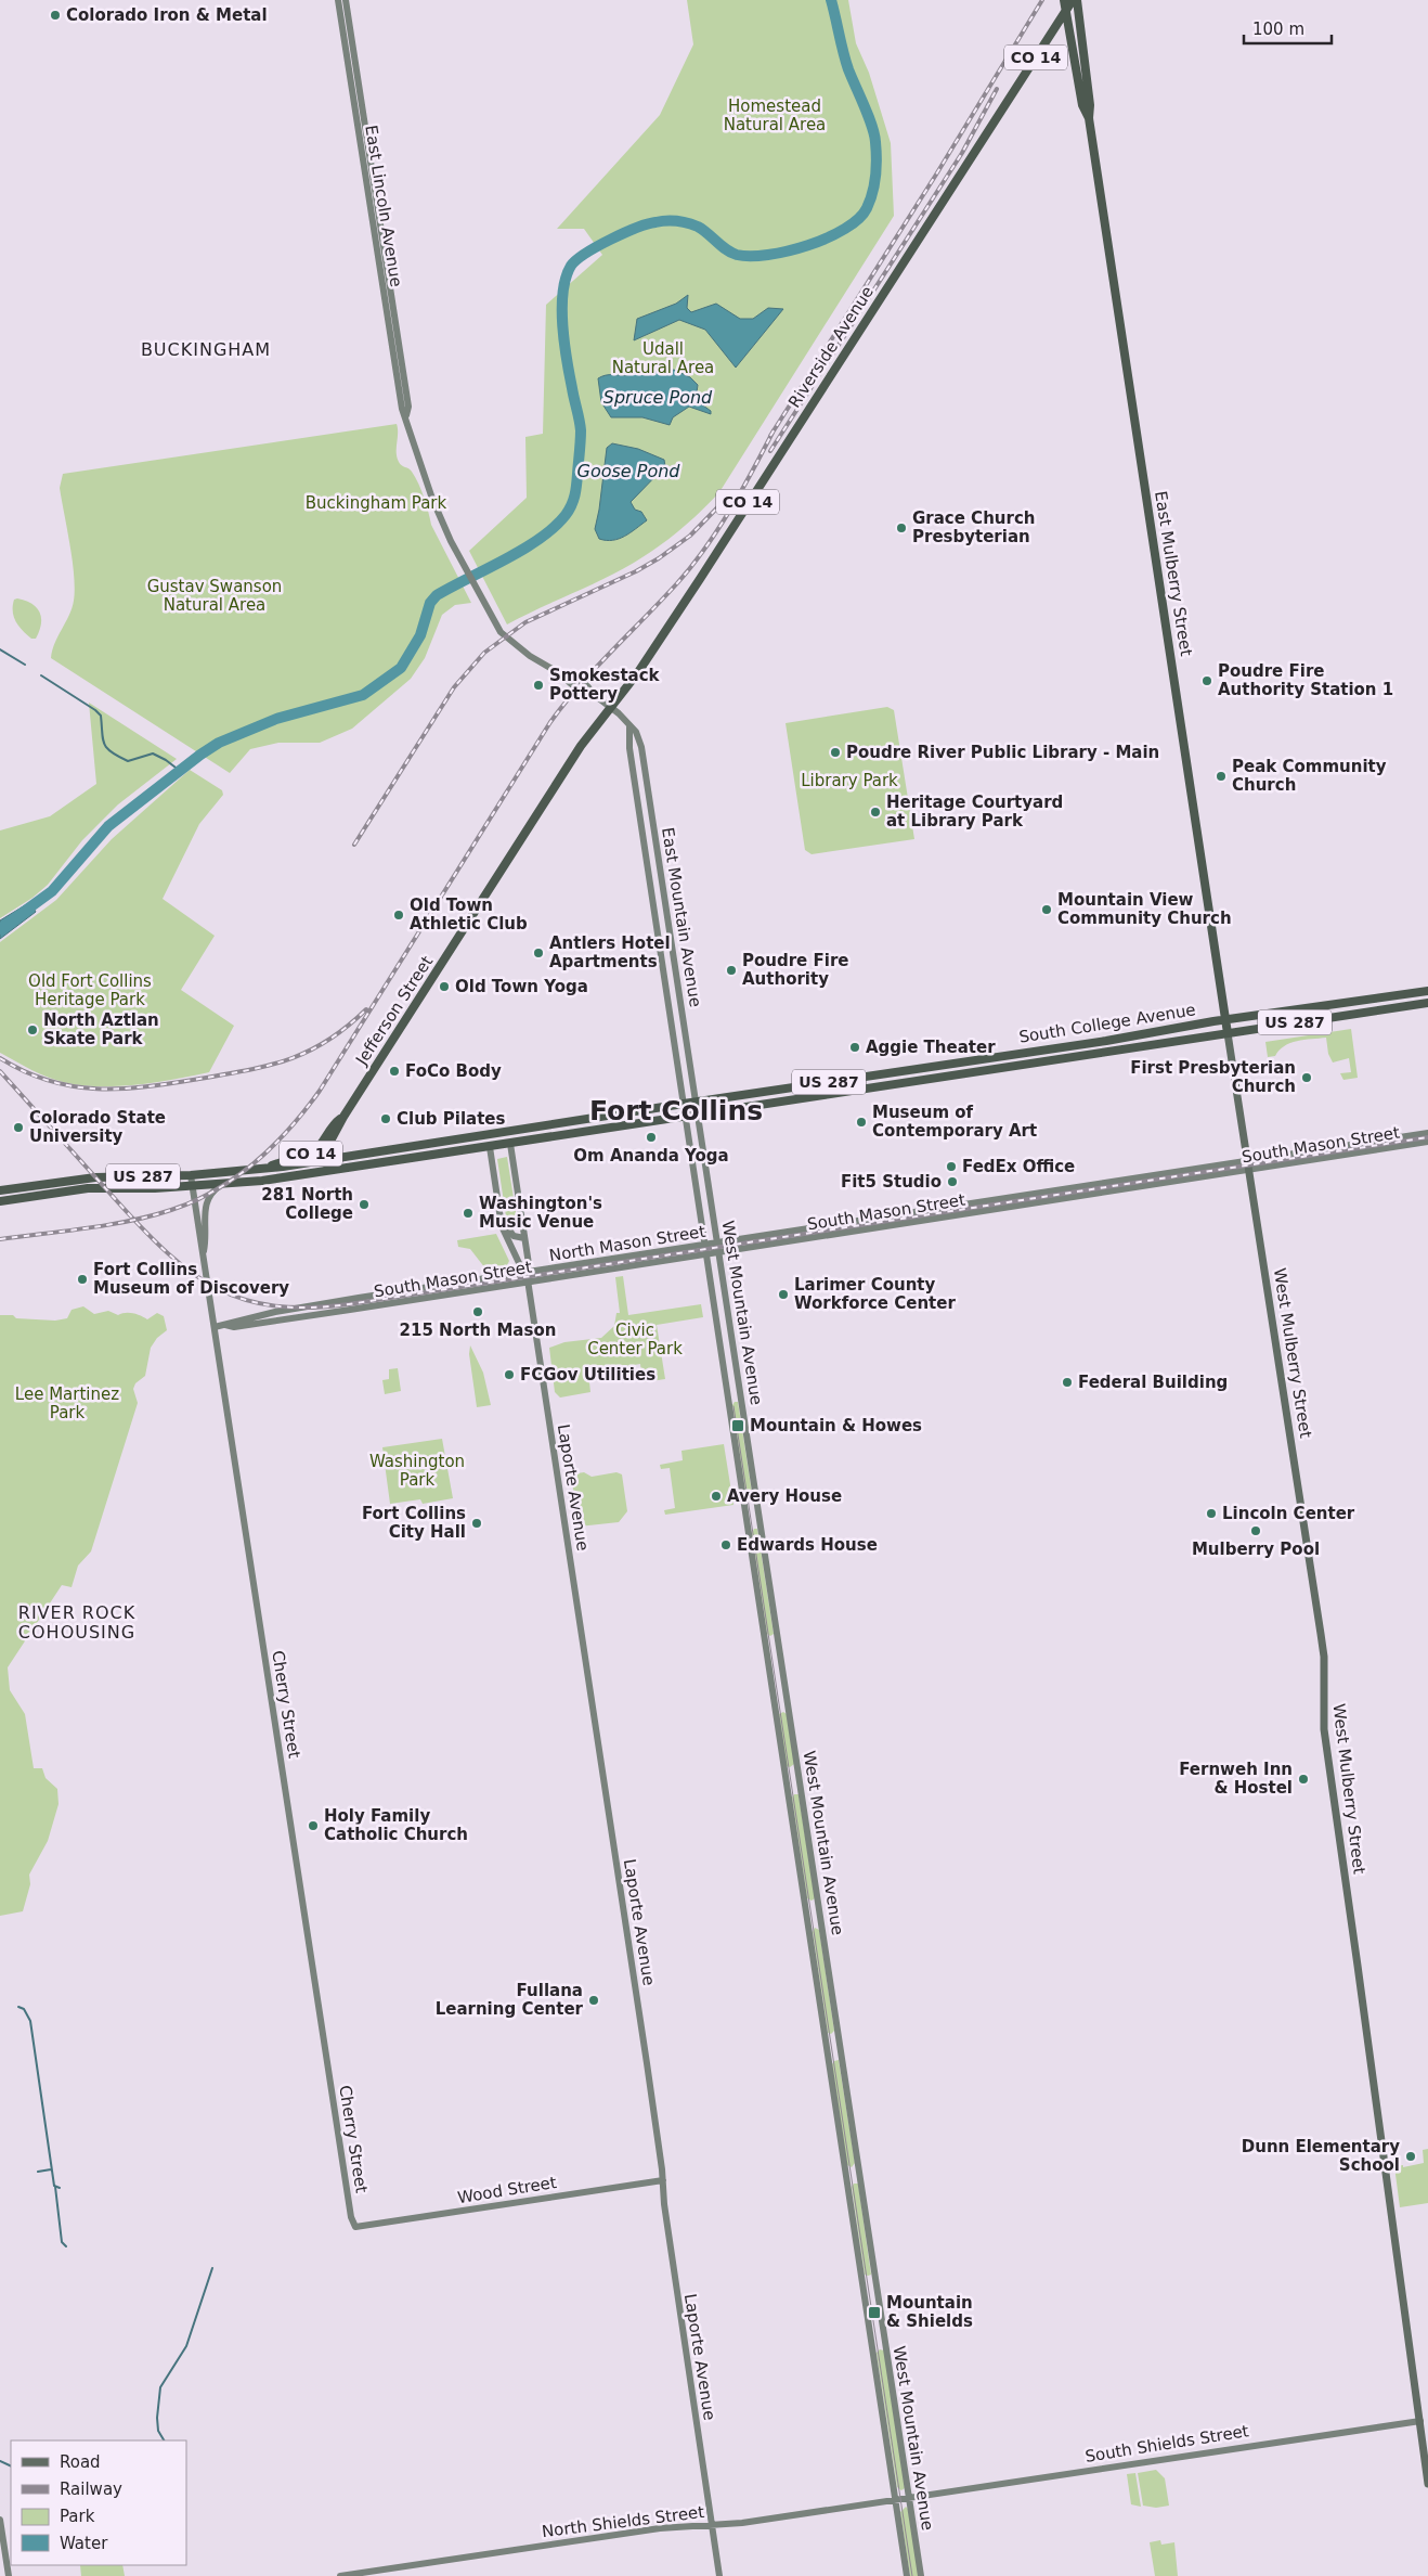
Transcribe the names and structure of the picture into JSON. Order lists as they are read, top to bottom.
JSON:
{
  "streets": {
    "highway": [
      "CO 14",
      "Riverside Avenue",
      "East Mulberry Street",
      "Jefferson Street",
      "US 287",
      "South College Avenue"
    ],
    "main road": ["West Mulberry Street"],
    "street": [
      "East Lincoln Avenue",
      "East Mountain Avenue",
      "South Mason Street",
      "North Mason Street",
      "West Mountain Avenue",
      "Laporte Avenue",
      "Cherry Street",
      "Wood Street",
      "South Shields Street",
      "North Shields Street"
    ]
  },
  "crossings": [
    ["CO 14", "Jefferson Street"],
    ["CO 14", "US 287"],
    ["East Lincoln Avenue", "Riverside Avenue"],
    ["East Lincoln Avenue", "East Mountain Avenue"],
    ["East Lincoln Avenue", "Jefferson Street"],
    ["Riverside Avenue", "East Mulberry Street"],
    ["Riverside Avenue", "East Mountain Avenue"],
    ["Riverside Avenue", "Jefferson Street"],
    ["East Mulberry Street", "South College Avenue"],
    ["East Mulberry Street", "West Mulberry Street"],
    ["East Mountain Avenue", "Jefferson Street"],
    ["East Mountain Avenue", "US 287"],
    ["East Mountain Avenue", "South College Avenue"],
    ["East Mountain Avenue", "West Mountain Avenue"],
    ["Jefferson Street", "US 287"],
    ["US 287", "South College Avenue"],
    ["US 287", "West Mountain Avenue"],
    ["US 287", "Laporte Avenue"],
    ["US 287", "Cherry Street"],
    ["South College Avenue", "West Mountain Avenue"],
    ["South College Avenue", "West Mulberry Street"],
    ["South Mason Street", "North Mason Street"],
    ["South Mason Street", "West Mountain Avenue"],
    ["South Mason Street", "West Mulberry Street"],
    ["South Mason Street", "Laporte Avenue"],
    ["North Mason Street", "West Mountain Avenue"],
    ["North Mason Street", "Laporte Avenue"],
    ["West Mountain Avenue", "South Shields Street"],
    ["West Mountain Avenue", "North Shields Street"],
    ["West Mulberry Street", "South Shields Street"],
    ["Laporte Avenue", "Wood Street"],
    ["Laporte Avenue", "North Shields Street"],
    ["Cherry Street", "Wood Street"],
    ["South Shields Street", "North Shields Street"]
  ],
  "districts": ["BUCKINGHAM", "Fort Collins", "RIVER ROCK COHOUSING"],
  "water": ["Spruce Pond", "Goose Pond"],
  "parks": [
    "Homestead Natural Area",
    "Udall Natural Area",
    "Buckingham Park",
    "Gustav Swanson Natural Area",
    "Library Park",
    "Old Fort Collins Heritage Park",
    "Civic Center Park",
    "Lee Martinez Park",
    "Washington Park"
  ],
  "places": {
    "other": [
      "Colorado Iron & Metal",
      "Grace Church Presbyterian",
      "Poudre Fire Authority Station 1",
      "Smokestack Pottery",
      "Poudre River Public Library - Main",
      "Peak Community Church",
      "Heritage Courtyard at Library Park",
      "Mountain View Community Church",
      "Old Town Athletic Club",
      "Antlers Hotel Apartments",
      "Poudre Fire Authority",
      "Old Town Yoga",
      "North Aztlan Skate Park",
      "Aggie Theater",
      "FoCo Body",
      "First Presbyterian Church",
      "Club Pilates",
      "Museum of Contemporary Art",
      "Colorado State University",
      "Om Ananda Yoga",
      "FedEx Office",
      "Fit5 Studio",
      "281 North College",
      "Washington's Music Venue",
      "Fort Collins Museum of Discovery",
      "Larimer County Workforce Center",
      "215 North Mason",
      "FCGov Utilities",
      "Federal Building",
      "Avery House",
      "Lincoln Center",
      "Fort Collins City Hall",
      "Mulberry Pool",
      "Edwards House",
      "Fernweh Inn & Hostel",
      "Holy Family Catholic Church",
      "Fullana Learning Center",
      "Dunn Elementary School"
    ],
    "transit": ["Mountain & Howes", "Mountain & Shields"]
  },
  "legend": [
    "Road",
    "Railway",
    "Park",
    "Water"
  ],
  "scale_bar": "100 m"
}
